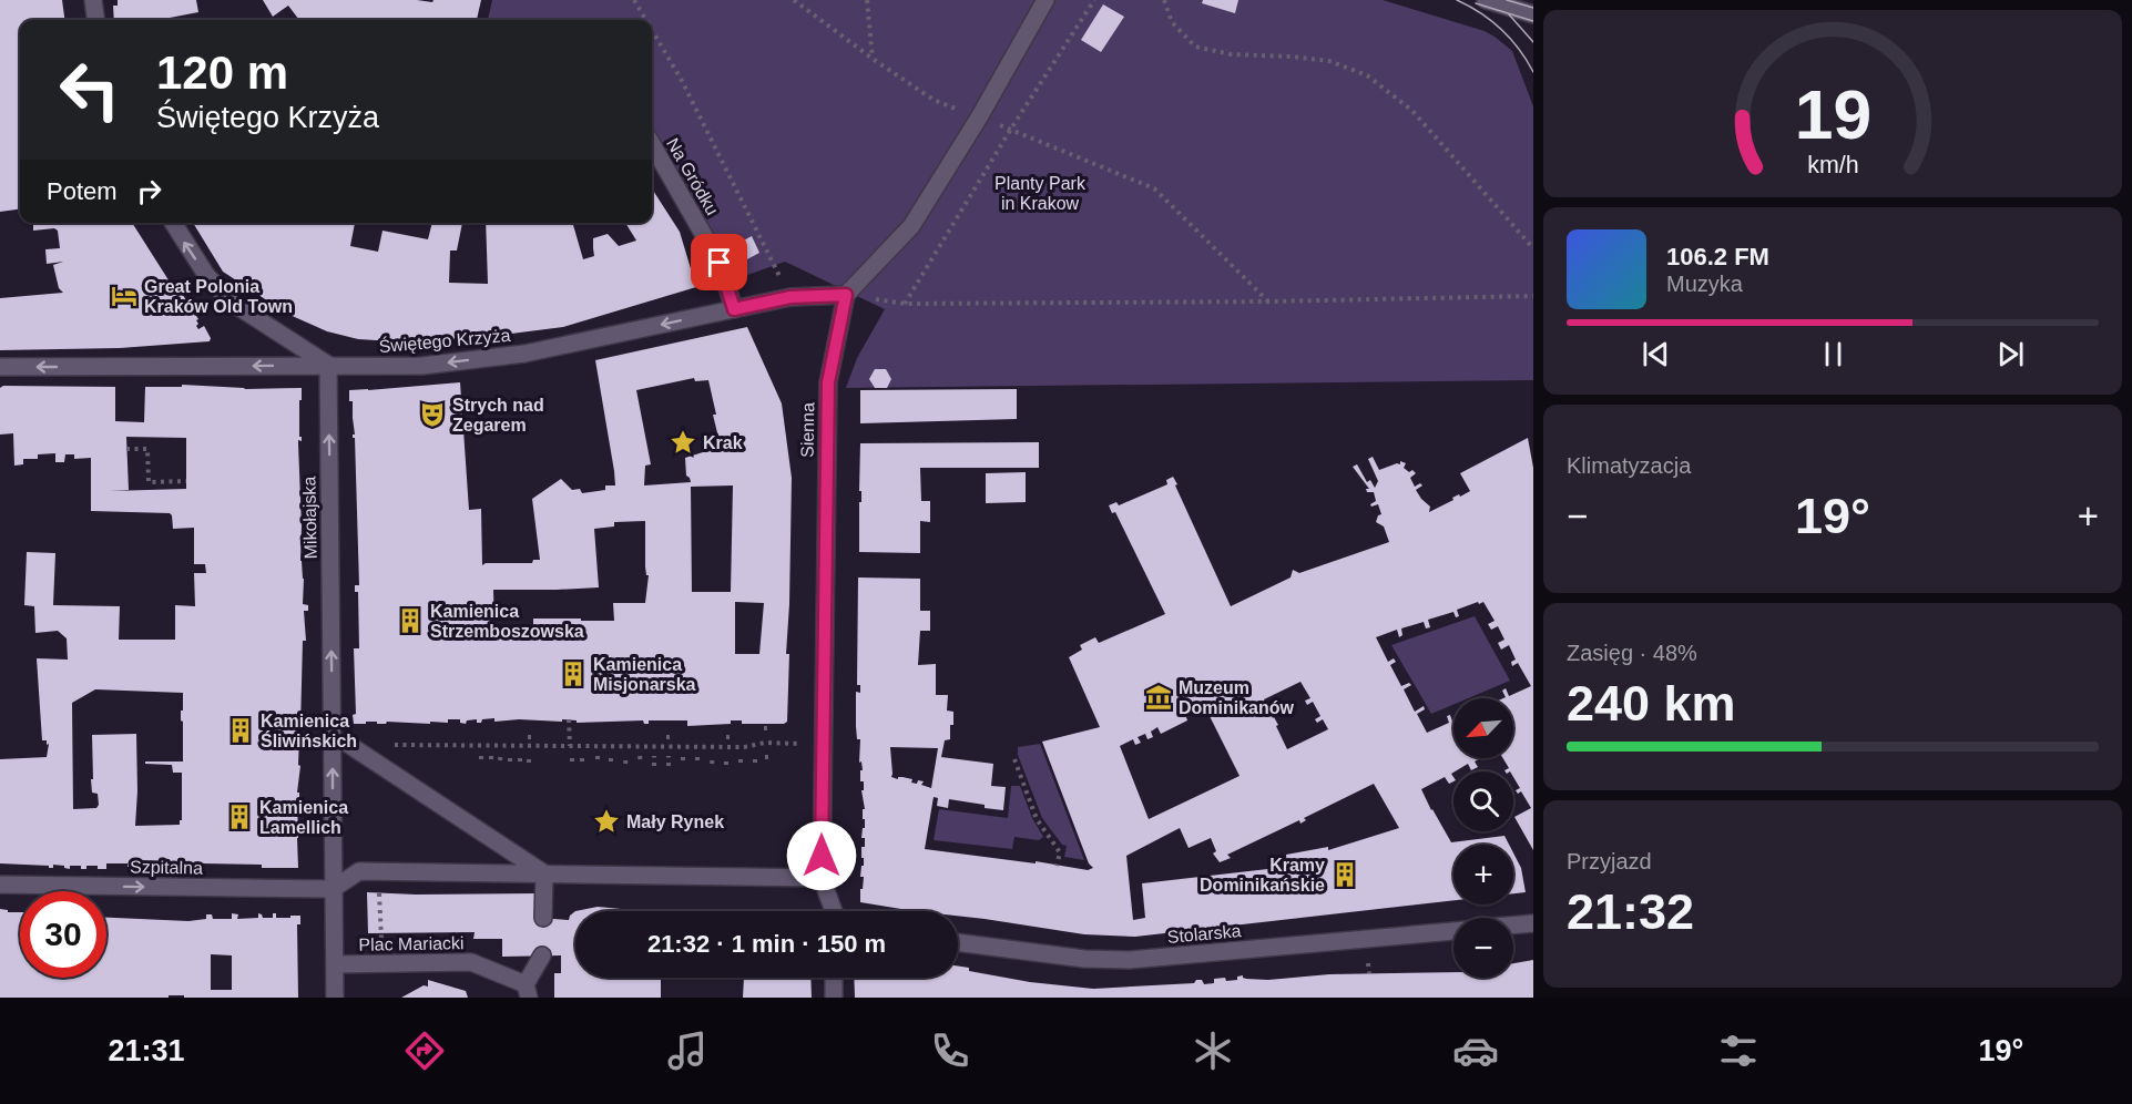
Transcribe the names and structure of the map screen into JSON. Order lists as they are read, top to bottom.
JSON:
{
  "streets": {
    "street": [
      "Na Gródku",
      "Świętego Krzyża",
      "Sienna",
      "Mikołajska",
      "Szpitalna",
      "Stolarska",
      "Plac Mariacki"
    ]
  },
  "crossings": [
    ["Na Gródku", "Świętego Krzyża"],
    ["Świętego Krzyża", "Sienna"],
    ["Świętego Krzyża", "Mikołajska"],
    ["Mikołajska", "Szpitalna"],
    ["Mikołajska", "Plac Mariacki"],
    ["Szpitalna", "Plac Mariacki"]
  ],
  "one_way": ["Świętego Krzyża", "Mikołajska", "Szpitalna"],
  "parks": ["Planty Park in Krakow"],
  "places": {
    "hotel": ["Great Polonia Kraków Old Town"],
    "theatre": ["Strych nad Zegarem"],
    "place": ["Krak", "Mały Rynek"],
    "building": [
      "Kamienica Strzemboszowska",
      "Kamienica Misjonarska",
      "Kamienica Śliwińskich",
      "Kamienica Lamellich",
      "Kramy Dominikańskie"
    ],
    "museum": ["Muzeum Dominikanów"]
  },
  "north": "bottom left",
  "page": {
    "turn": ["120 m", "Świętego Krzyża"],
    "then": "Potem",
    "song": ["106.2 FM", "Muzyka"],
    "tile": [
      "Klimatyzacja",
      ["Zasięg · 48%", "240 km"],
      ["Przyjazd", "21:32"]
    ],
    "heat": ["−", "19°", "+"],
    "map_buttons": ["+", "−"],
    "limit": "30",
    "trip": "21:32 · 1 min · 150 m",
    "tabs": ["21:31", "19°"],
    "gauge": ["19", "km/h"]
  }
}
